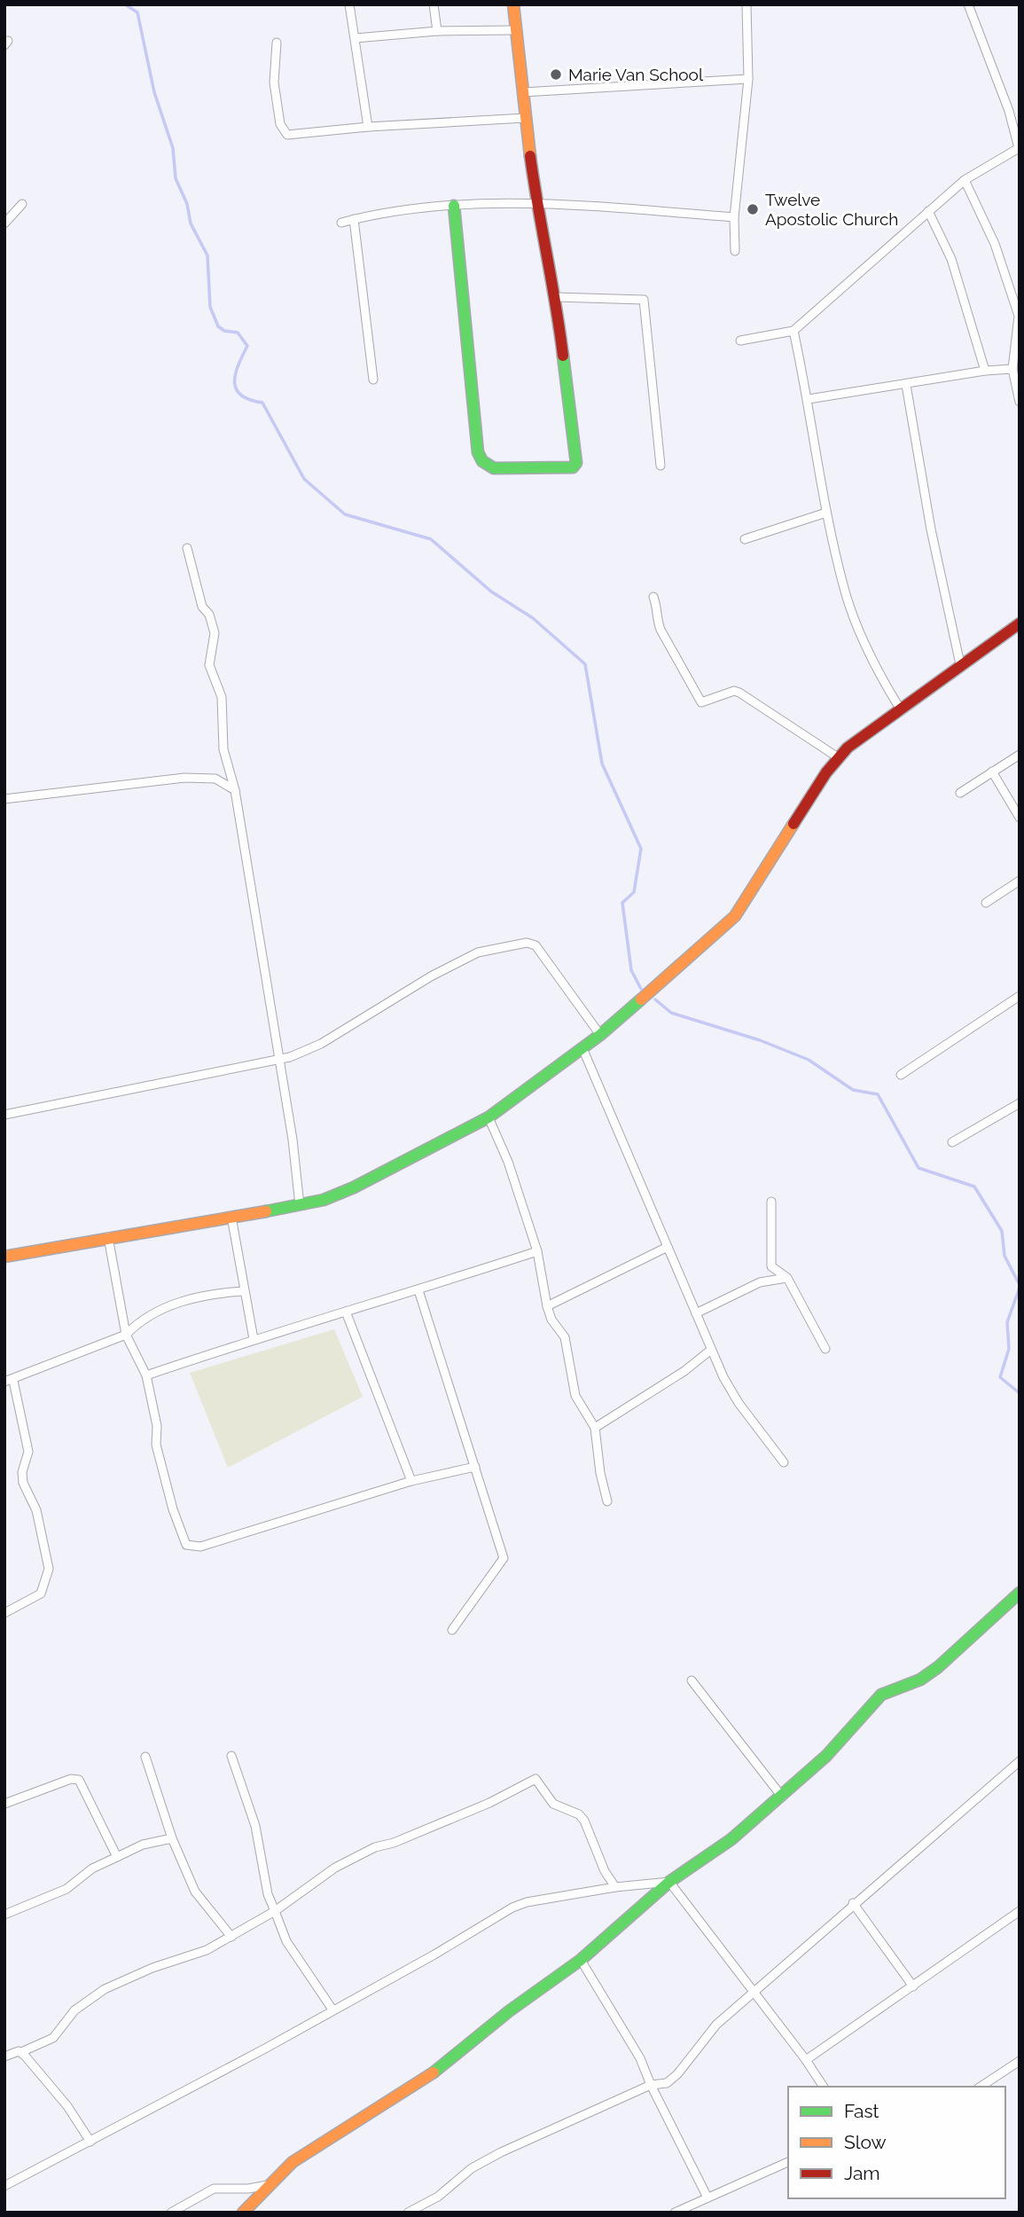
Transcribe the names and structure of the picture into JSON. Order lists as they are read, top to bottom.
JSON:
{
  "places": ["Marie Van School", "Twelve Apostolic Church"],
  "legend": ["Fast", "Slow", "Jam"]
}
